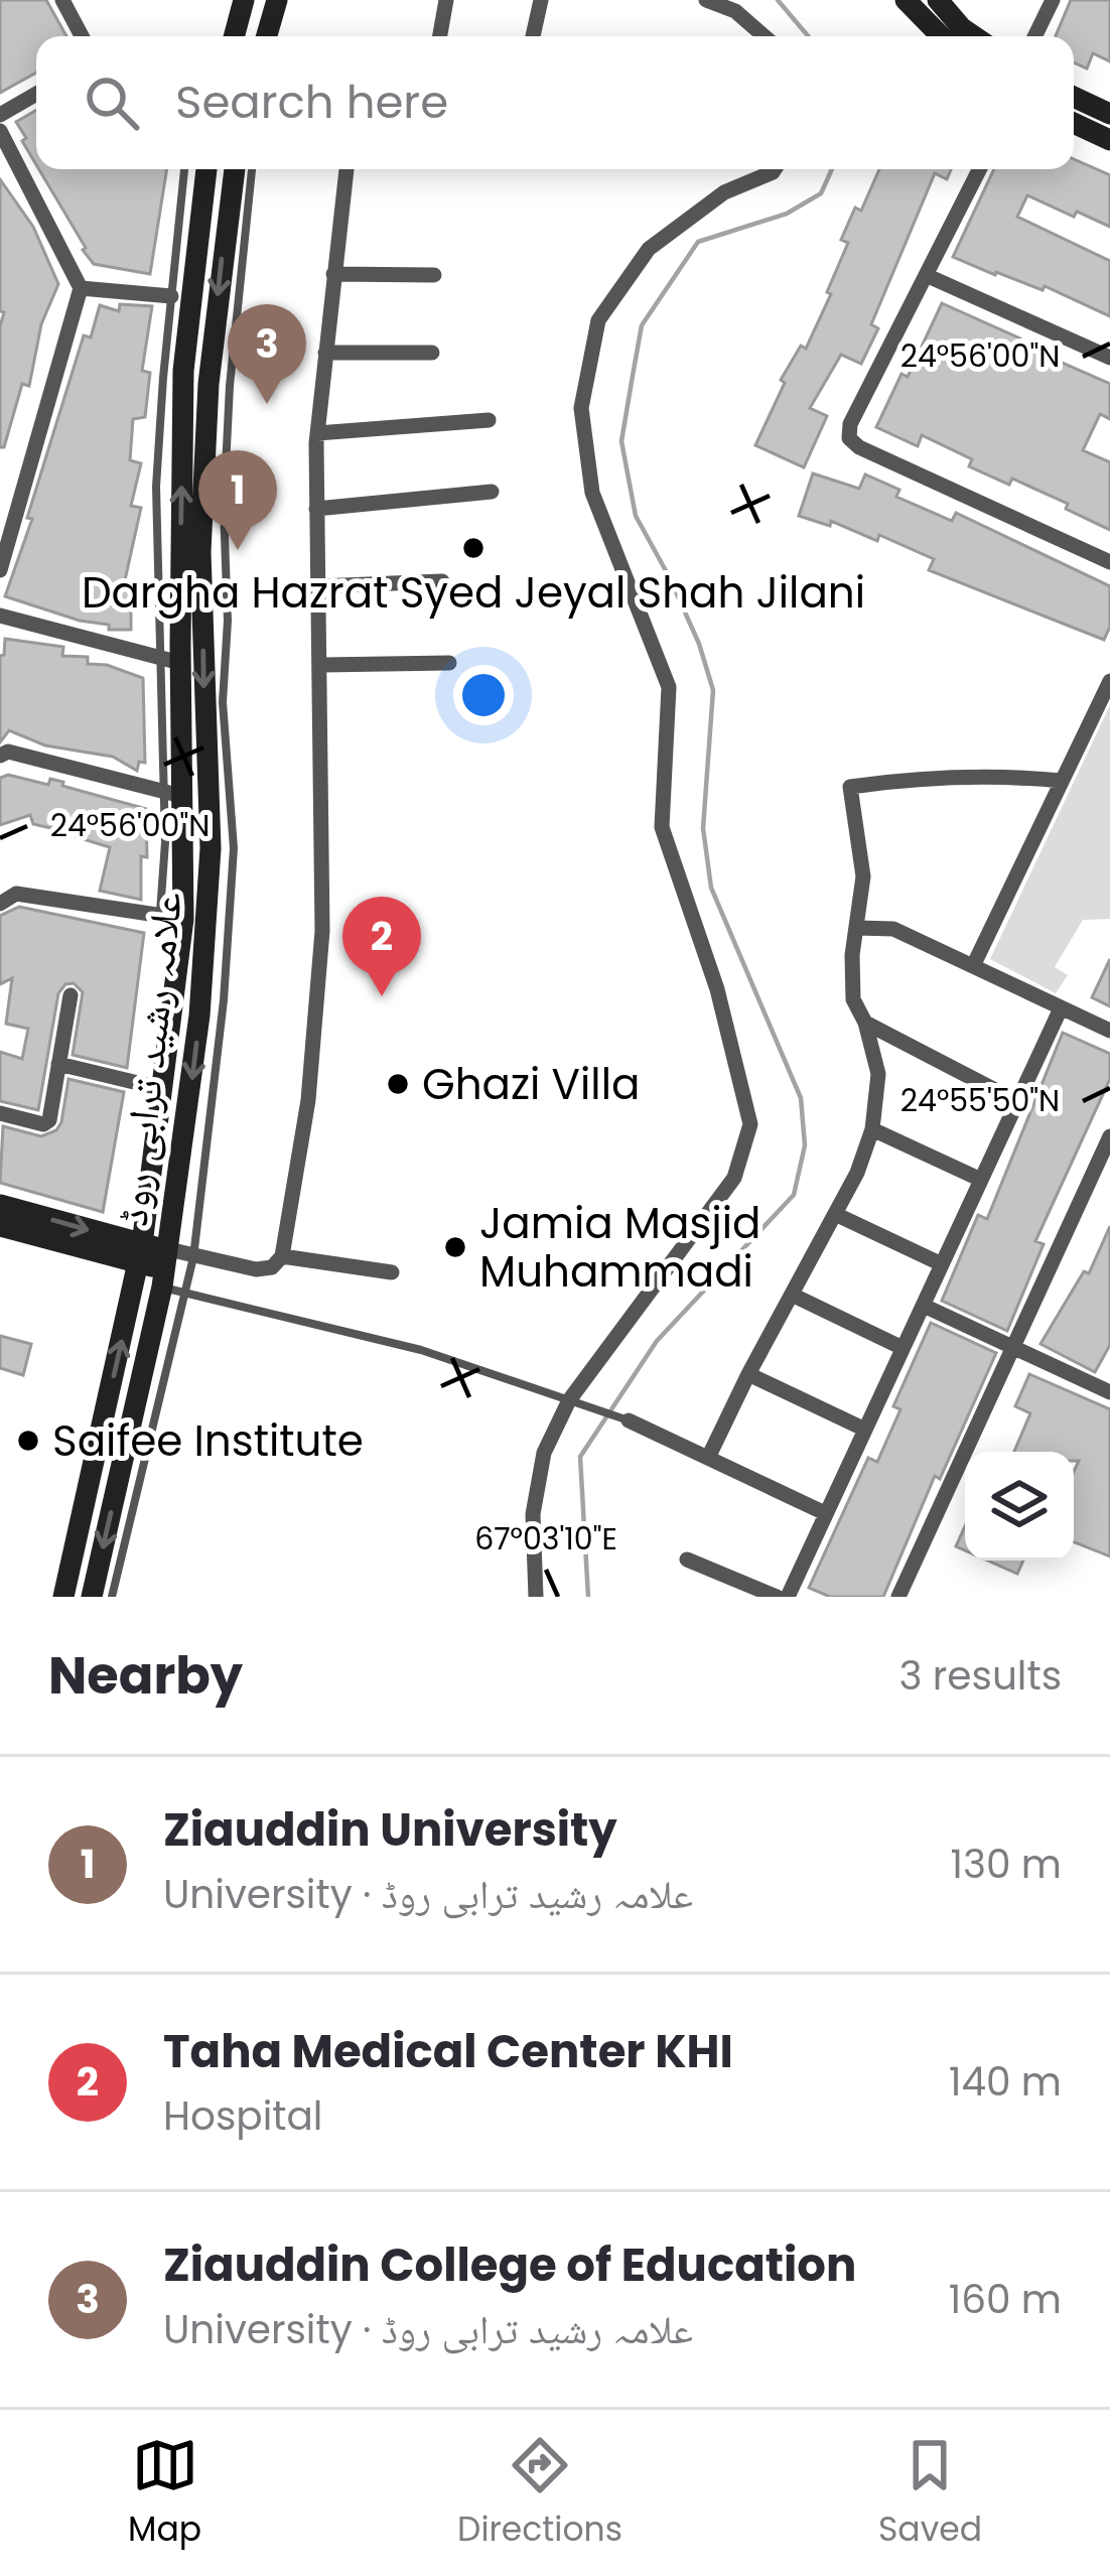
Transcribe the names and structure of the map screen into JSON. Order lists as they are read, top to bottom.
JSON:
{
  "streets": {
    "main road": ["علامہ رشید ترابی روڈ"]
  },
  "places": [
    "Dargha Hazrat Syed Jeyal Shah Jilani",
    "Ghazi Villa",
    "Jamia Masjid Muhammadi",
    "Saifee Institute"
  ],
  "page": {
    "search": "Search here",
    "pins": ["3", "1", "2"],
    "heading": ["Nearby", "3 results"],
    "list": [
      {
        "mark": "1",
        "name": "Ziauddin University",
        "note": "University · علامہ رشید ترابی روڈ",
        "value": "130 m"
      },
      {
        "mark": "2",
        "name": "Taha Medical Center KHI",
        "note": "Hospital",
        "value": "140 m"
      },
      {
        "mark": "3",
        "name": "Ziauddin College of Education",
        "note": "University · علامہ رشید ترابی روڈ",
        "value": "160 m"
      }
    ],
    "nav": ["Map", "Directions", "Saved"]
  },
  "coordinates": ["24°56'00\"N", "24°55'50\"N", "67°03'10\"E"]
}
